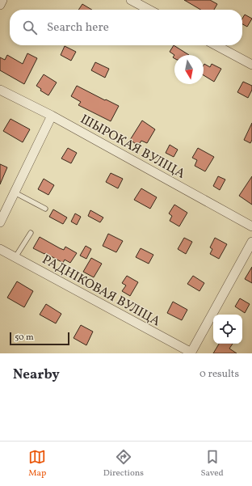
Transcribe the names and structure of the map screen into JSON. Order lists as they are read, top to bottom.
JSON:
{
  "streets": {
    "street": ["ШЫРОКАЯ ВУЛІЦА", "РАДНІКОВАЯ ВУЛІЦА"]
  },
  "scale_bar": "50 m",
  "north": "bottom",
  "page": {
    "search": "Search here",
    "scale": "50 m",
    "heading": ["Nearby", "0 results"],
    "nav": ["Map", "Directions", "Saved"]
  }
}
